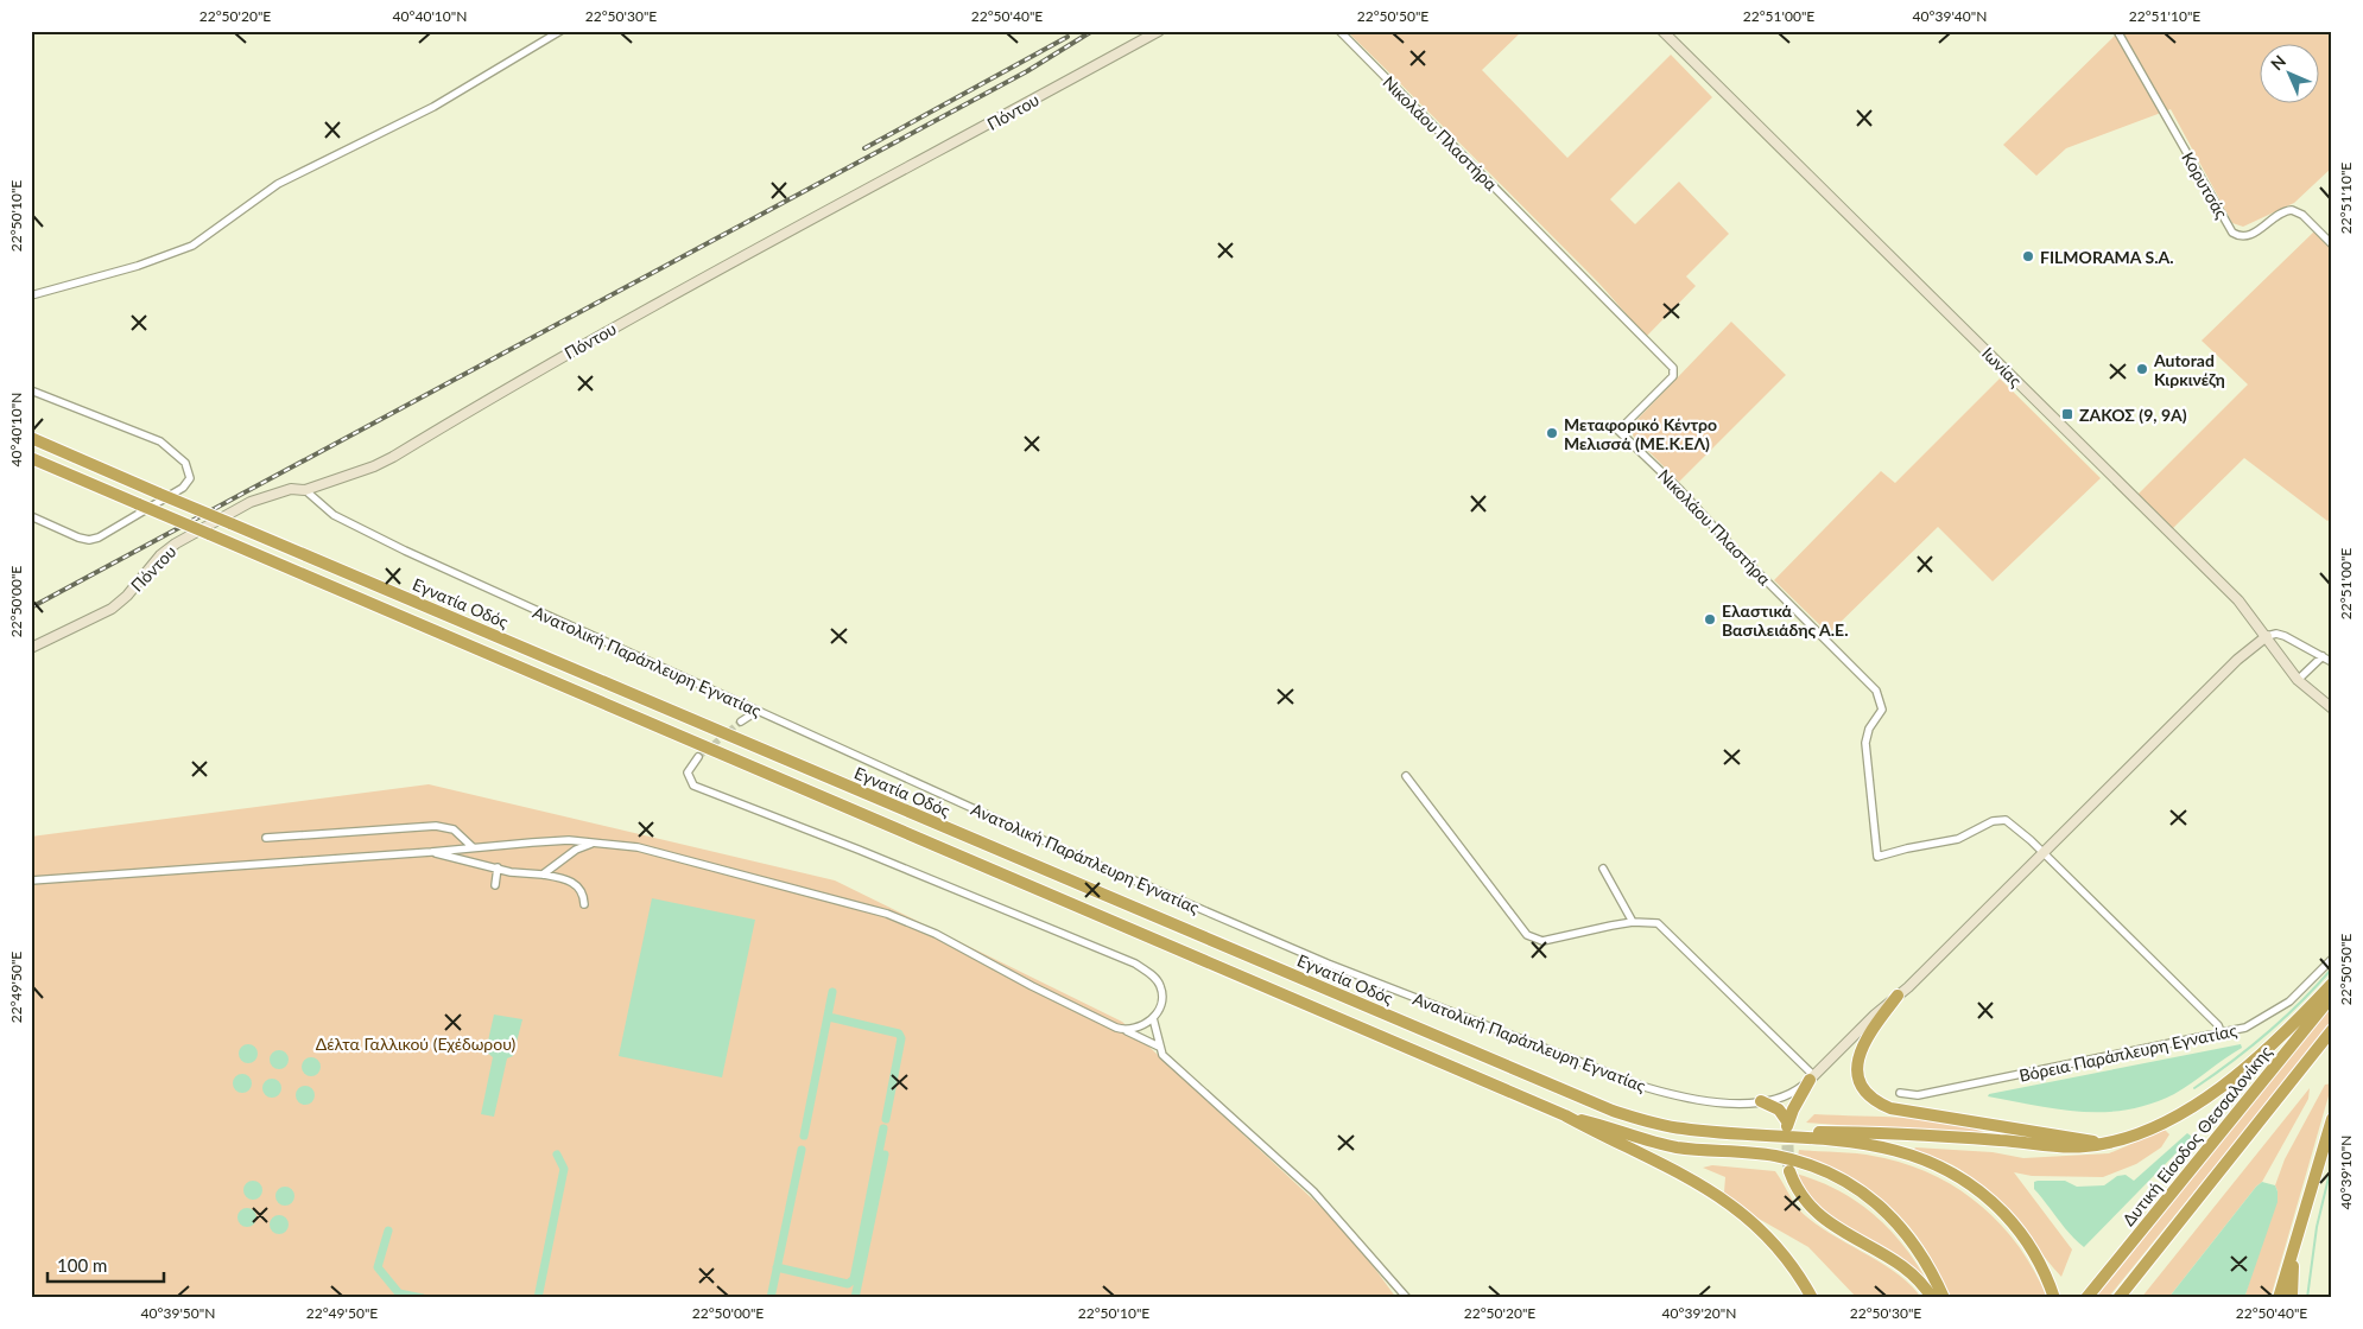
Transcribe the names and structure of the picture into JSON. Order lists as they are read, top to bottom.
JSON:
{
  "streets": {
    "highway": ["Εγνατία Οδός", "Δυτική Είσοδος Θεσσαλονίκης"],
    "street": [
      "Πόντου",
      "Νικολάου Πλαστήρα",
      "Κορυτσάς",
      "Ιωνίας",
      "Ανατολική Παράπλευρη Εγνατίας",
      "Βόρεια Παράπλευρη Εγνατίας"
    ]
  },
  "crossings": [
    ["Πόντου", "Ανατολική Παράπλευρη Εγνατίας"]
  ],
  "parks": ["Δέλτα Γαλλικού (Εχέδωρου)"],
  "places": {
    "other": [
      "FILMORAMA S.A.",
      "Autorad Κιρκινέζη",
      "Μεταφορικό Κέντρο Μελισσά (ΜΕ.Κ.ΕΛ)",
      "Ελαστικά Βασιλειάδης Α.Ε."
    ],
    "transit": ["ΖΑΚΟΣ (9, 9Α)"]
  },
  "scale_bar": "100 m",
  "north": "top left",
  "coordinates": [
    "22°50'20\"E",
    "40°40'10\"N",
    "22°50'30\"E",
    "22°50'40\"E",
    "22°50'50\"E",
    "22°51'00\"E",
    "40°39'40\"N",
    "22°51'10\"E",
    "22°50'10\"E",
    "22°50'00\"E",
    "22°49'50\"E",
    "40°39'10\"N",
    "40°39'50\"N",
    "40°39'20\"N"
  ]
}
